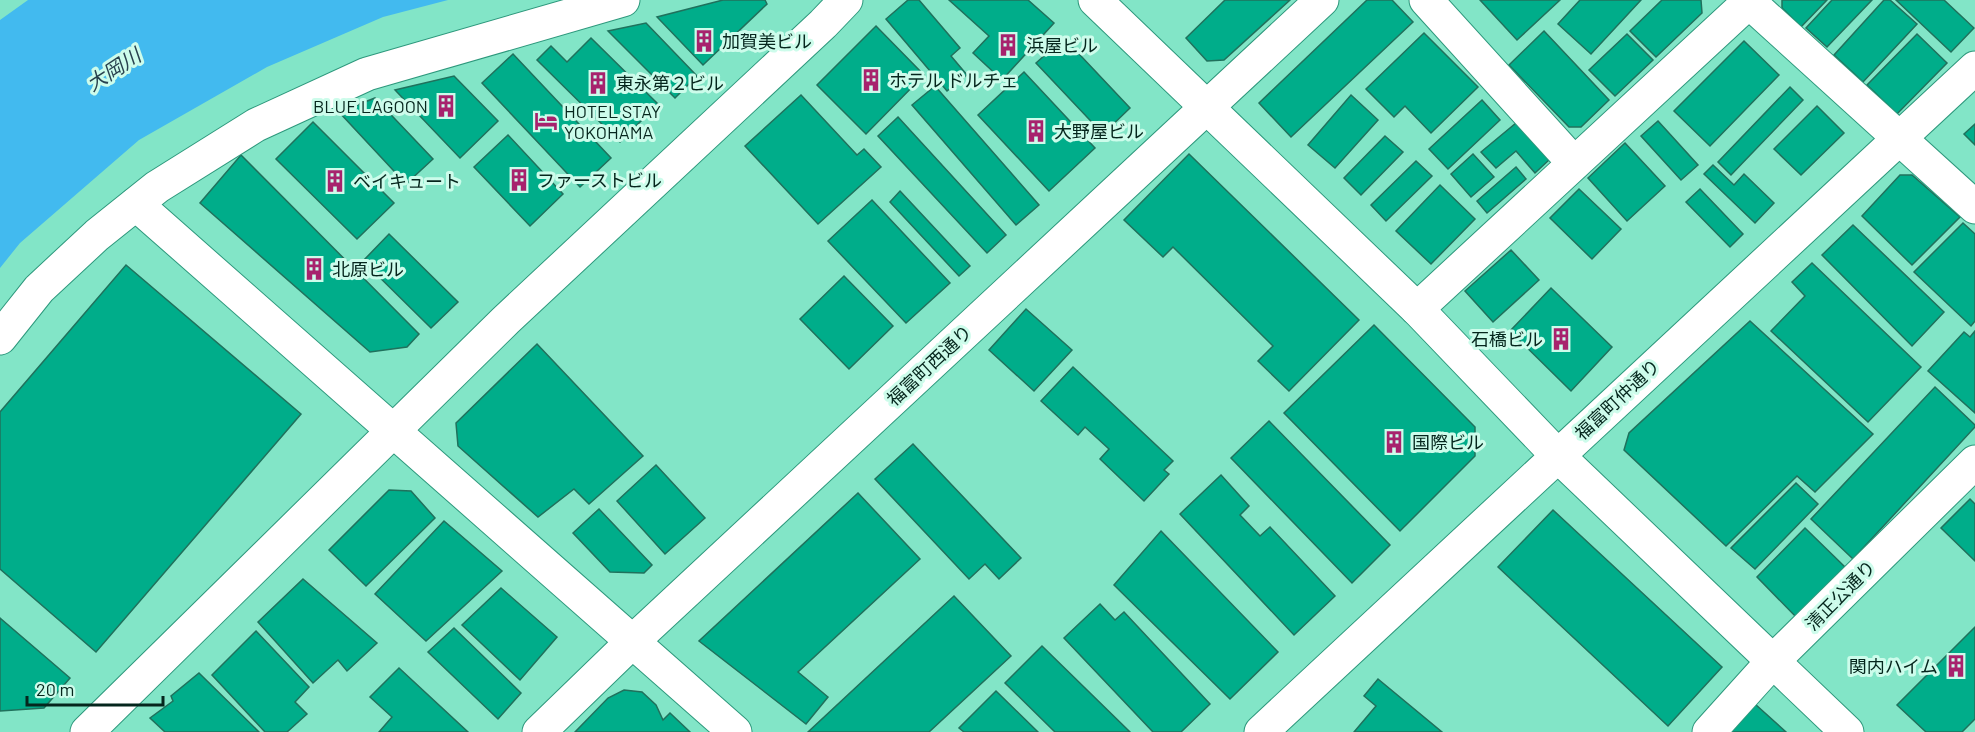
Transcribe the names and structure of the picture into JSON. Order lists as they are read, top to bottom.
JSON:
{
  "streets": {
    "street": ["福富町西通り", "福富町仲通り", "清正公通り"]
  },
  "water": ["大岡川"],
  "places": {
    "building": [
      "加賀美ビル",
      "浜屋ビル",
      "ホテル ドルチェ",
      "東永第２ビル",
      "BLUE LAGOON",
      "大野屋ビル",
      "ファーストビル",
      "ベイキュート",
      "北原ビル",
      "石橋ビル",
      "国際ビル",
      "関内ハイム"
    ],
    "hotel": ["HOTEL STAY YOKOHAMA"]
  },
  "scale_bar": "20 m"
}
